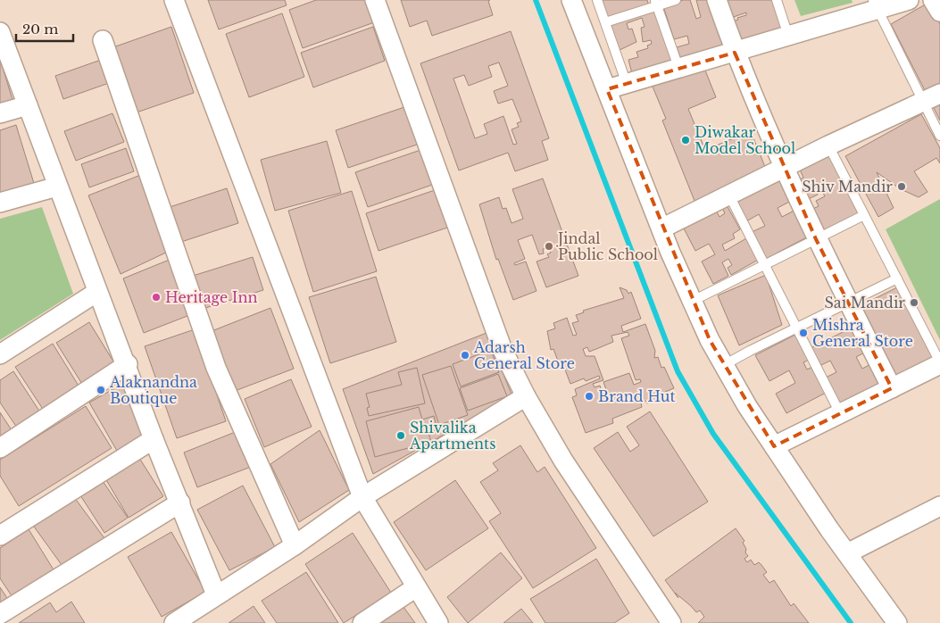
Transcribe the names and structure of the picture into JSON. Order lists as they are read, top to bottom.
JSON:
{
  "places": [
    "Diwakar Model School",
    "Shiv Mandir",
    "Jindal Public School",
    "Heritage Inn",
    "Sai Mandir",
    "Mishra General Store",
    "Adarsh General Store",
    "Alaknandna Boutique",
    "Brand Hut",
    "Shivalika Apartments"
  ],
  "scale_bar": "20 m"
}
